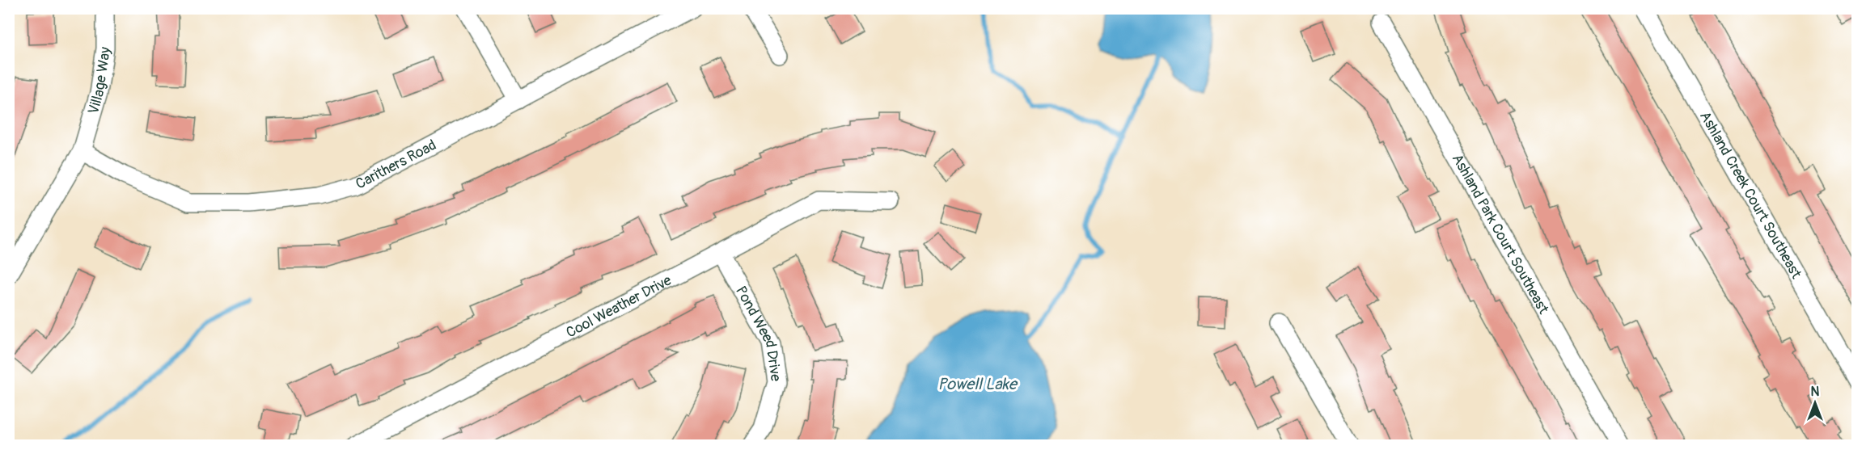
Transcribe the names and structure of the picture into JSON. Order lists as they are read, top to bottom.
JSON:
{
  "streets": {
    "street": [
      "Village Way",
      "Carithers Road",
      "Ashland Creek Court Southeast",
      "Ashland Park Court Southeast",
      "Cool Weather Drive",
      "Pond Weed Drive"
    ]
  },
  "crossings": [
    ["Village Way", "Carithers Road"],
    ["Cool Weather Drive", "Pond Weed Drive"]
  ],
  "water": ["Powell Lake"],
  "north": "top"
}
